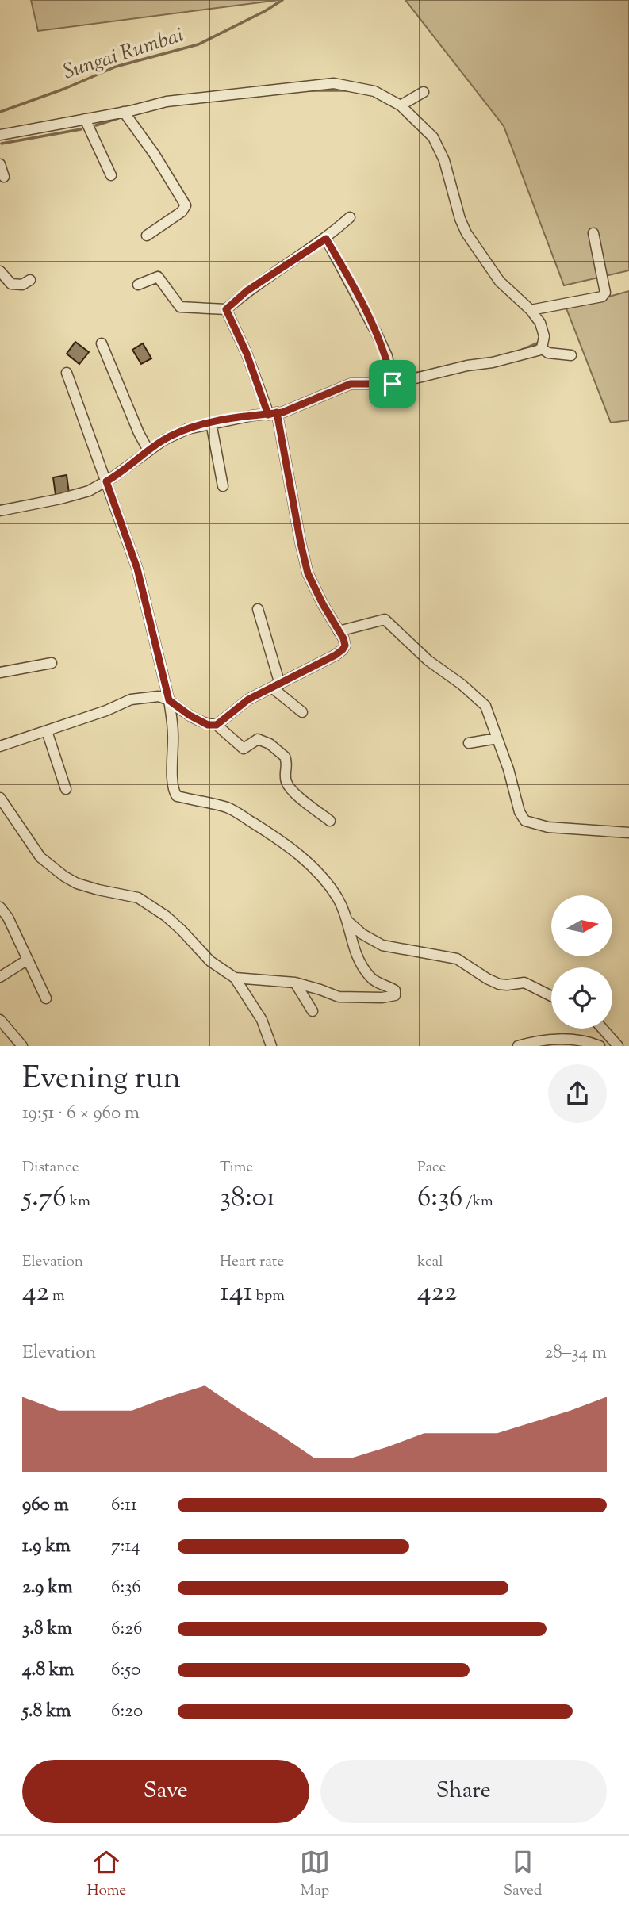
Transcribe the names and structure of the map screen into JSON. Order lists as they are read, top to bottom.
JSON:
{
  "water": ["Sungai Rumbai"],
  "north": "right",
  "page": {
    "heading": ["Evening run", "19:51 · 6 × 960 m"],
    "stats": [
      ["Distance", "5.76 km"],
      ["Time", "38:01"],
      ["Pace", "6:36 /km"],
      ["Elevation", "42 m"],
      ["Heart rate", "141 bpm"],
      ["kcal", "422"]
    ],
    "chart": ["Elevation", "28–34 m"],
    "list": [
      {
        "name": "960 m",
        "note": "6:11"
      },
      {
        "name": "1.9 km",
        "note": "7:14"
      },
      {
        "name": "2.9 km",
        "note": "6:36"
      },
      {
        "name": "3.8 km",
        "note": "6:26"
      },
      {
        "name": "4.8 km",
        "note": "6:50"
      },
      {
        "name": "5.8 km",
        "note": "6:20"
      }
    ],
    "buttons": ["Save", "Share"],
    "tabs": ["Home", "Map", "Saved"]
  }
}
